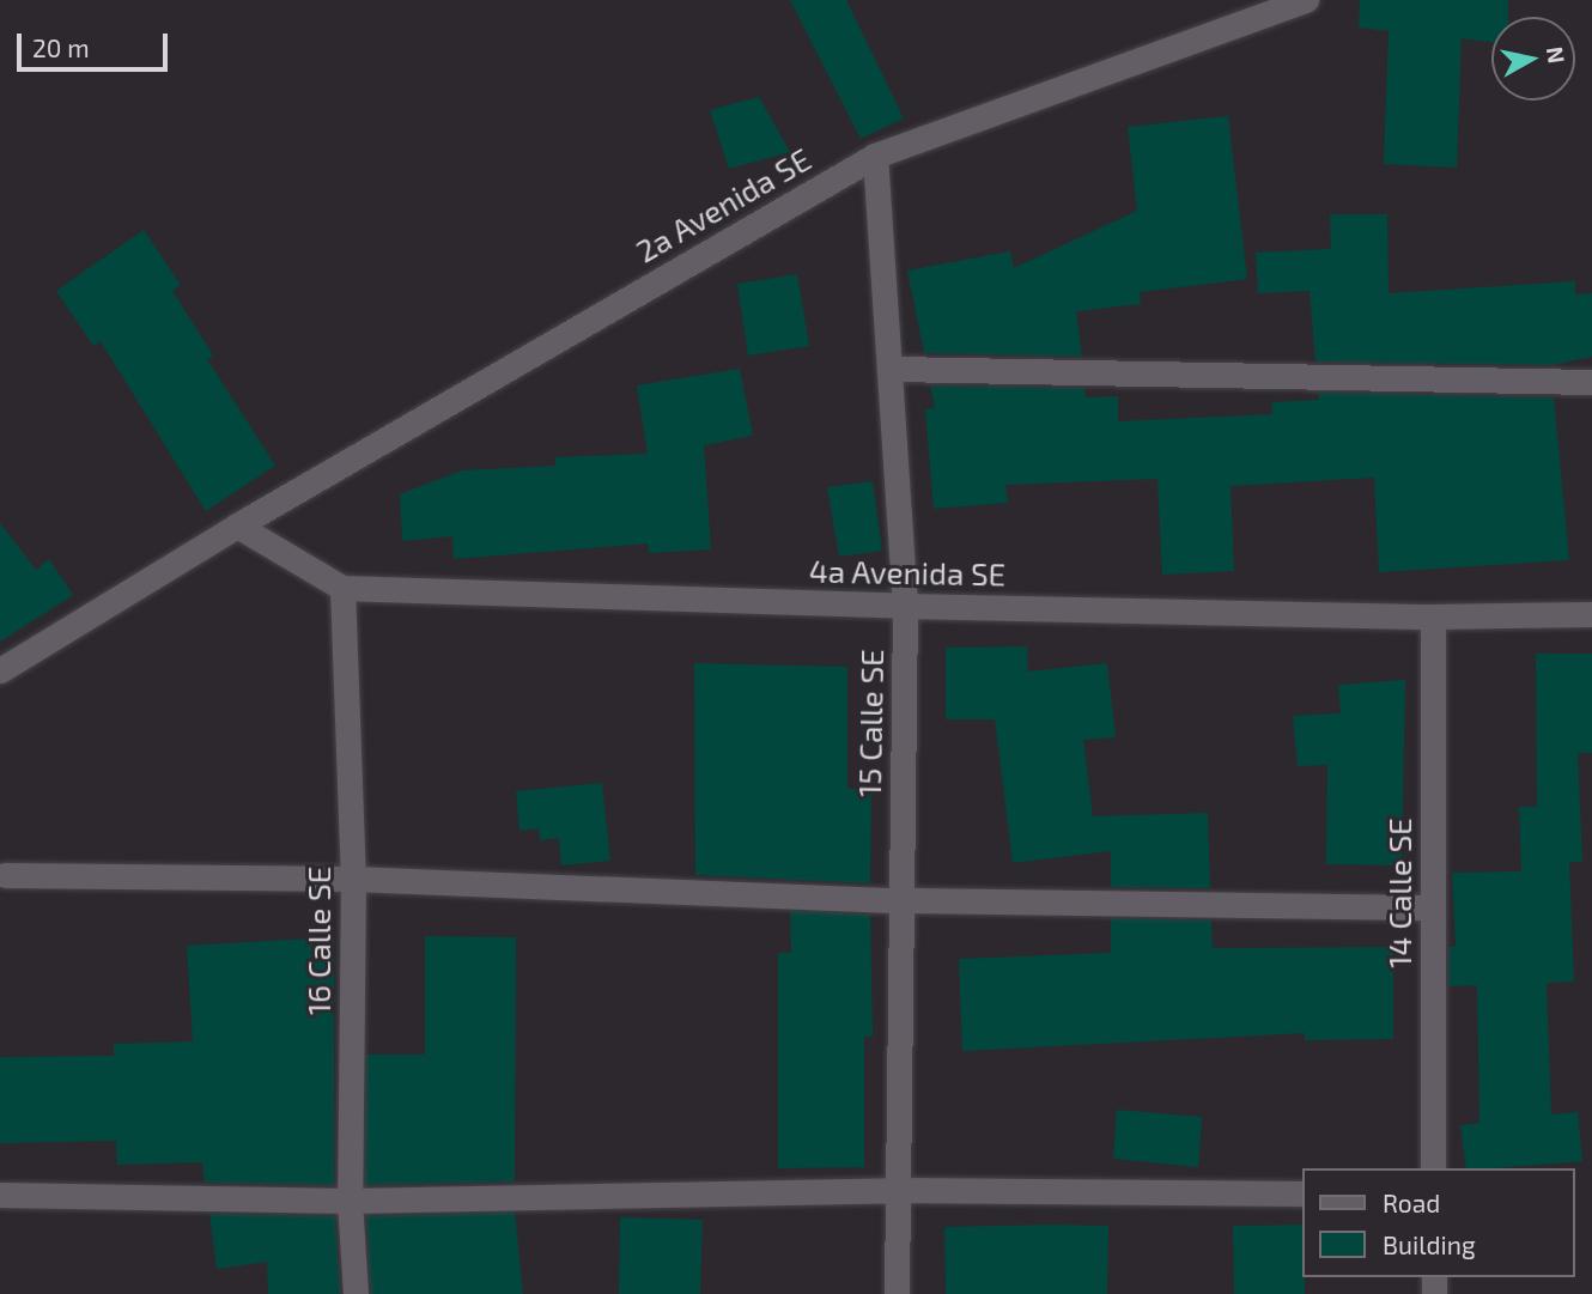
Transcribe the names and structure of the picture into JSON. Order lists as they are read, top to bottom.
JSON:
{
  "streets": {
    "street": [
      "2a Avenida SE",
      "4a Avenida SE",
      "15 Calle SE",
      "14 Calle SE",
      "16 Calle SE"
    ]
  },
  "crossings": [
    ["2a Avenida SE", "4a Avenida SE"],
    ["2a Avenida SE", "15 Calle SE"],
    ["4a Avenida SE", "15 Calle SE"],
    ["4a Avenida SE", "14 Calle SE"],
    ["4a Avenida SE", "16 Calle SE"]
  ],
  "legend": ["Road", "Building"],
  "scale_bar": "20 m",
  "north": "right"
}
